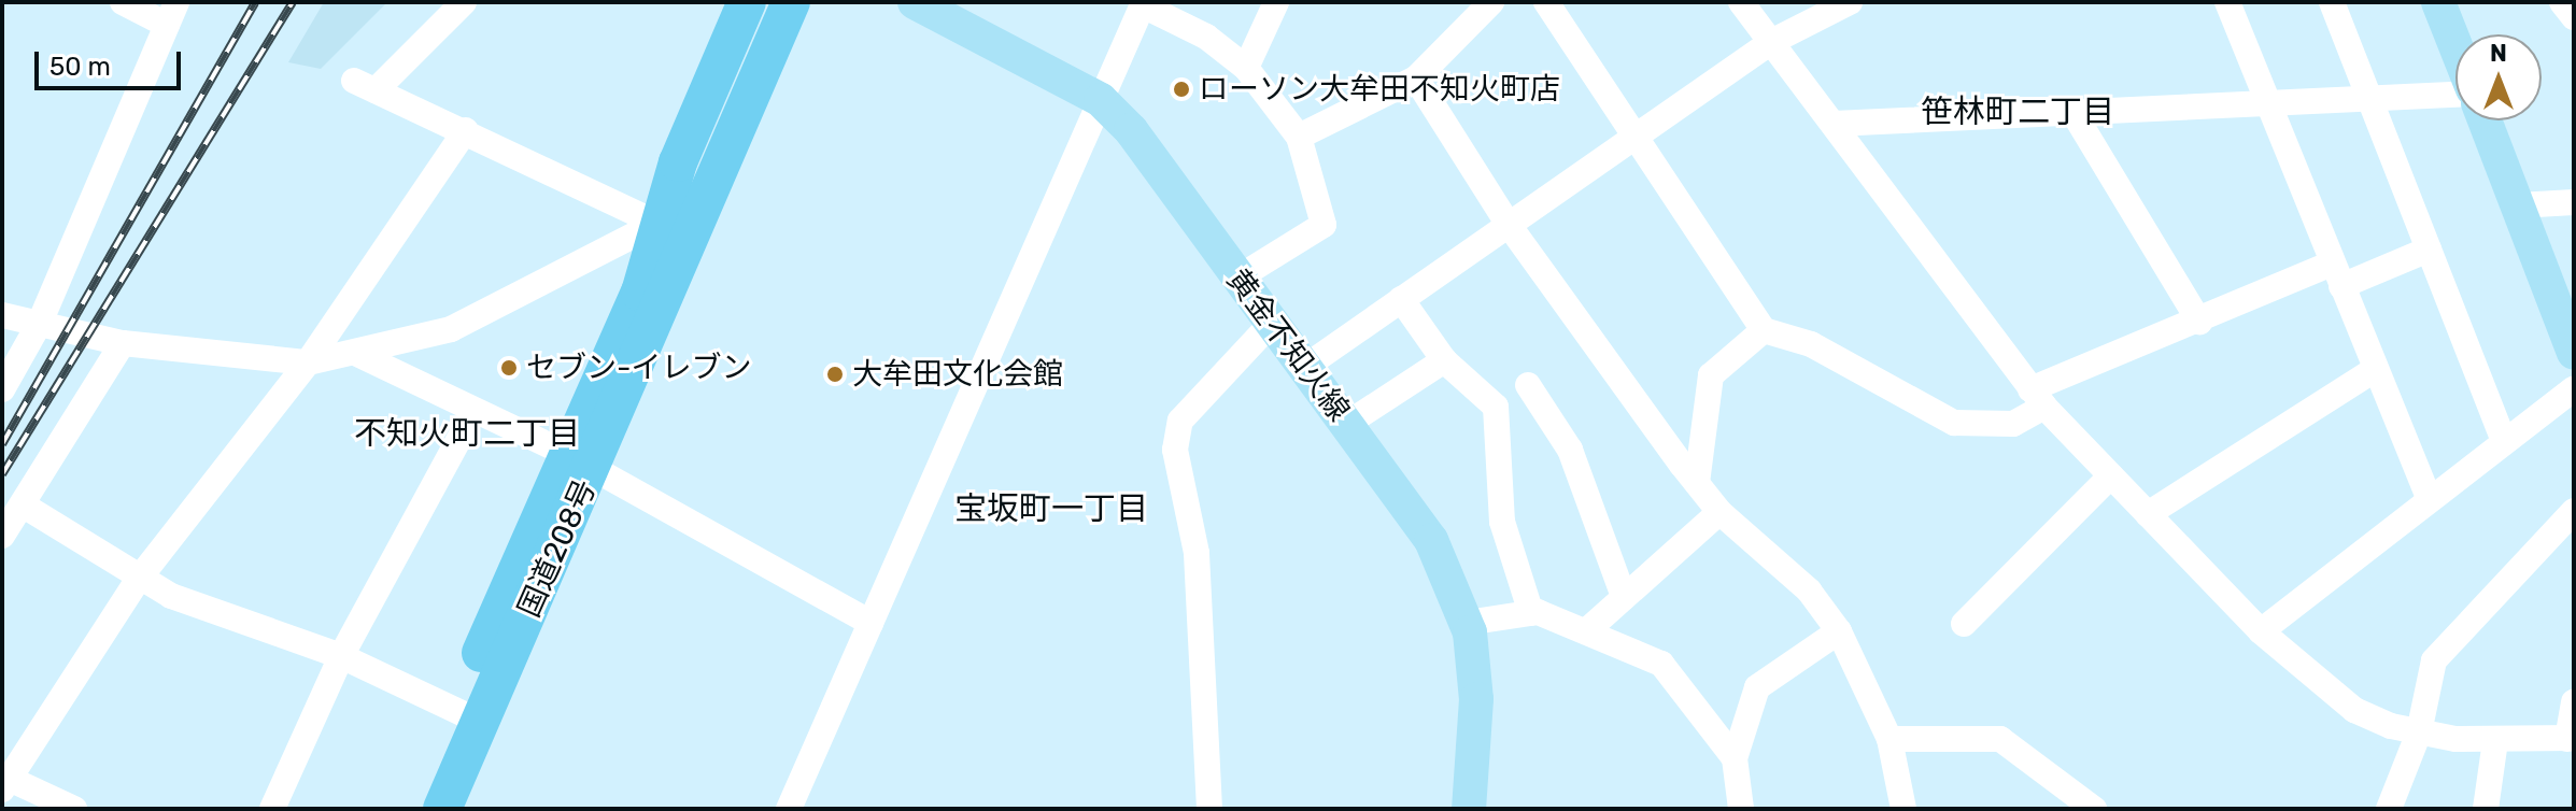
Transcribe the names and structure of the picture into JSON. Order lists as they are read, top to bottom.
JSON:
{
  "streets": {
    "highway": ["国道208号"],
    "main road": ["黄金不知火線"]
  },
  "districts": ["笹林町二丁目", "不知火町二丁目", "宝坂町一丁目"],
  "places": ["ローソン大牟田不知火町店", "セブン-イレブン", "大牟田文化会館"],
  "scale_bar": "50 m",
  "north": "top"
}
